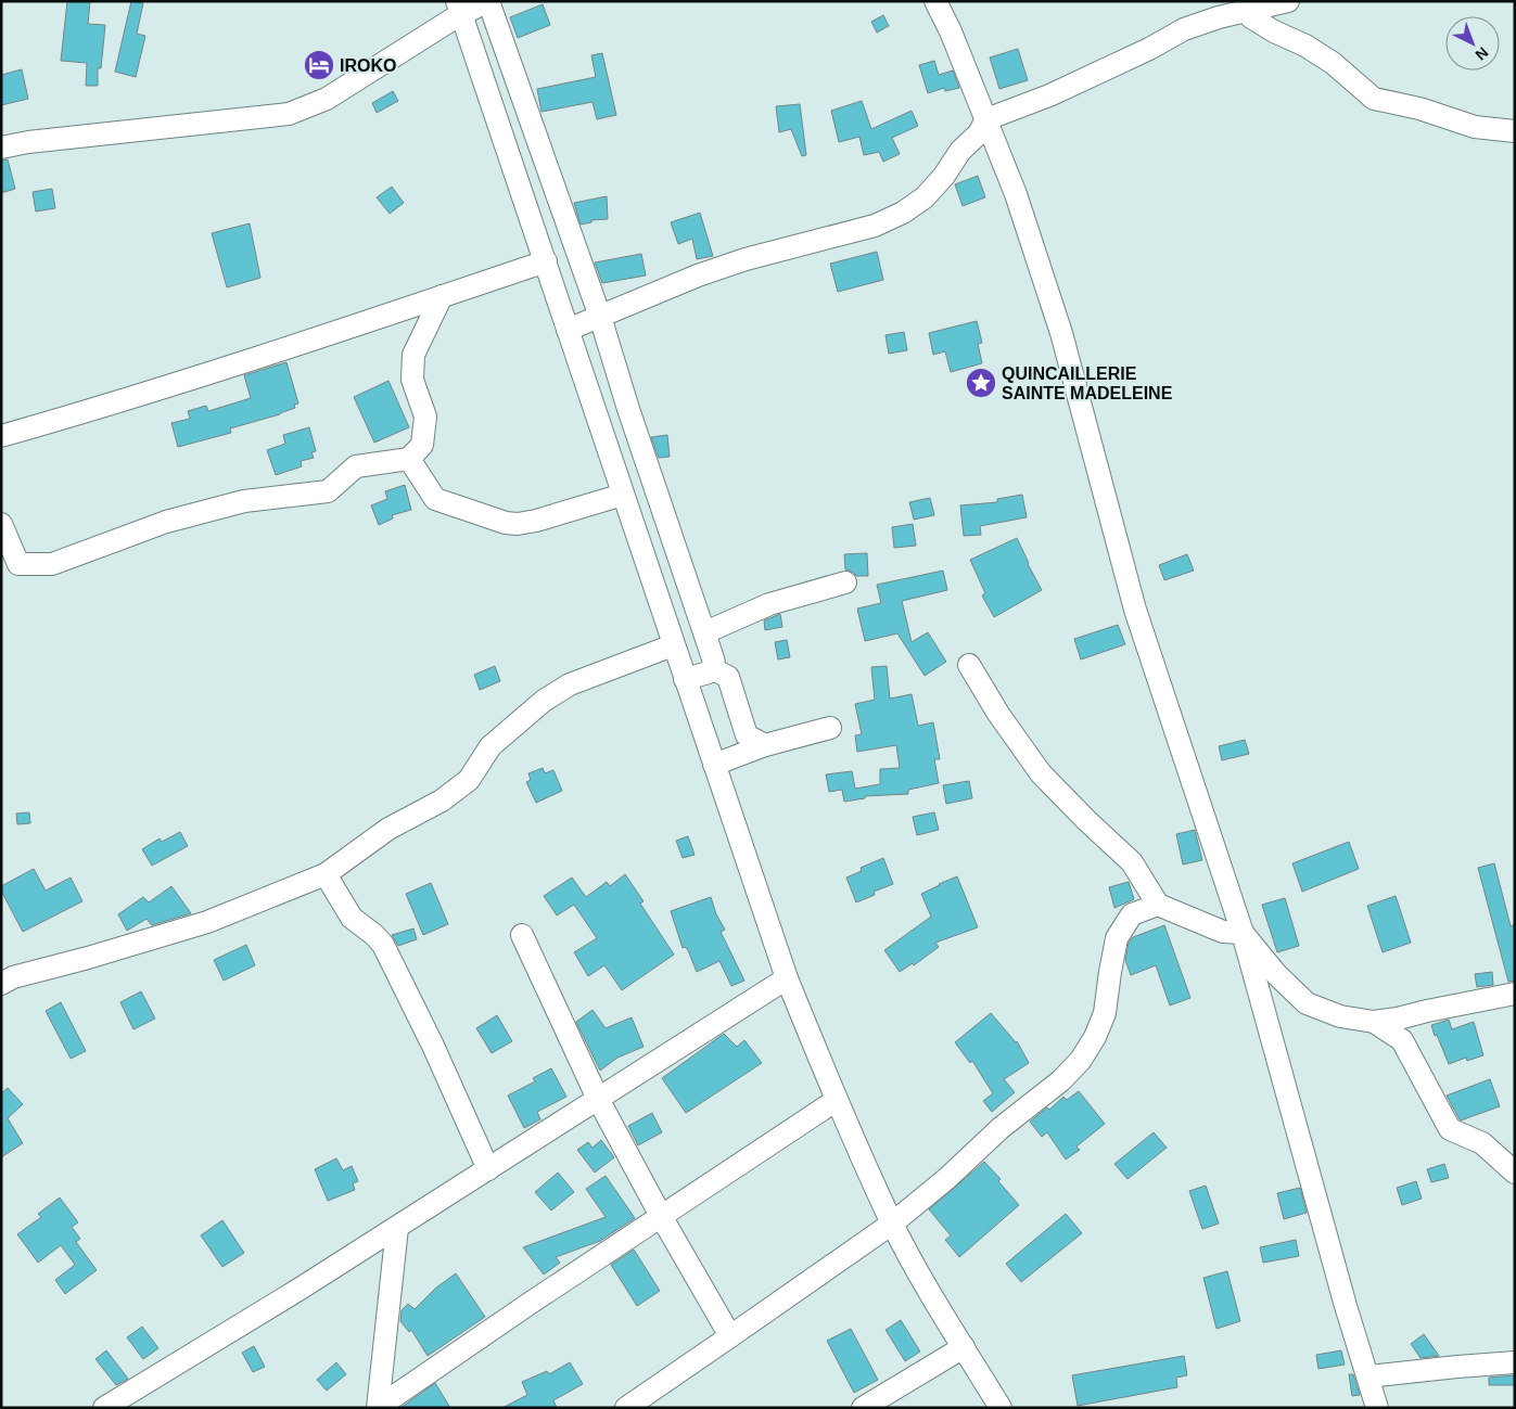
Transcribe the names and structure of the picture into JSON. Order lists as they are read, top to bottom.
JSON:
{
  "places": {
    "hotel": ["IROKO"],
    "place": ["QUINCAILLERIE SAINTE MADELEINE"]
  },
  "north": "bottom right"
}
